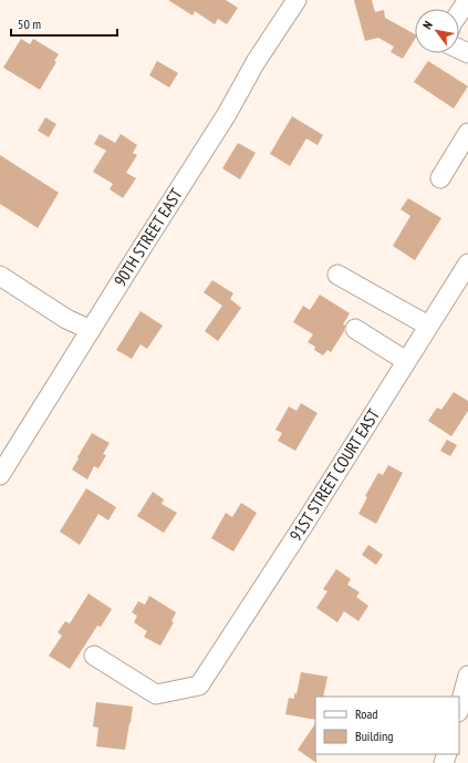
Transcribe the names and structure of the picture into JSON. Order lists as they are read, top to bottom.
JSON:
{
  "streets": {
    "street": ["90TH STREET EAST", "91ST STREET COURT EAST"]
  },
  "legend": ["Road", "Building"],
  "scale_bar": "50 m",
  "north": "top left"
}
